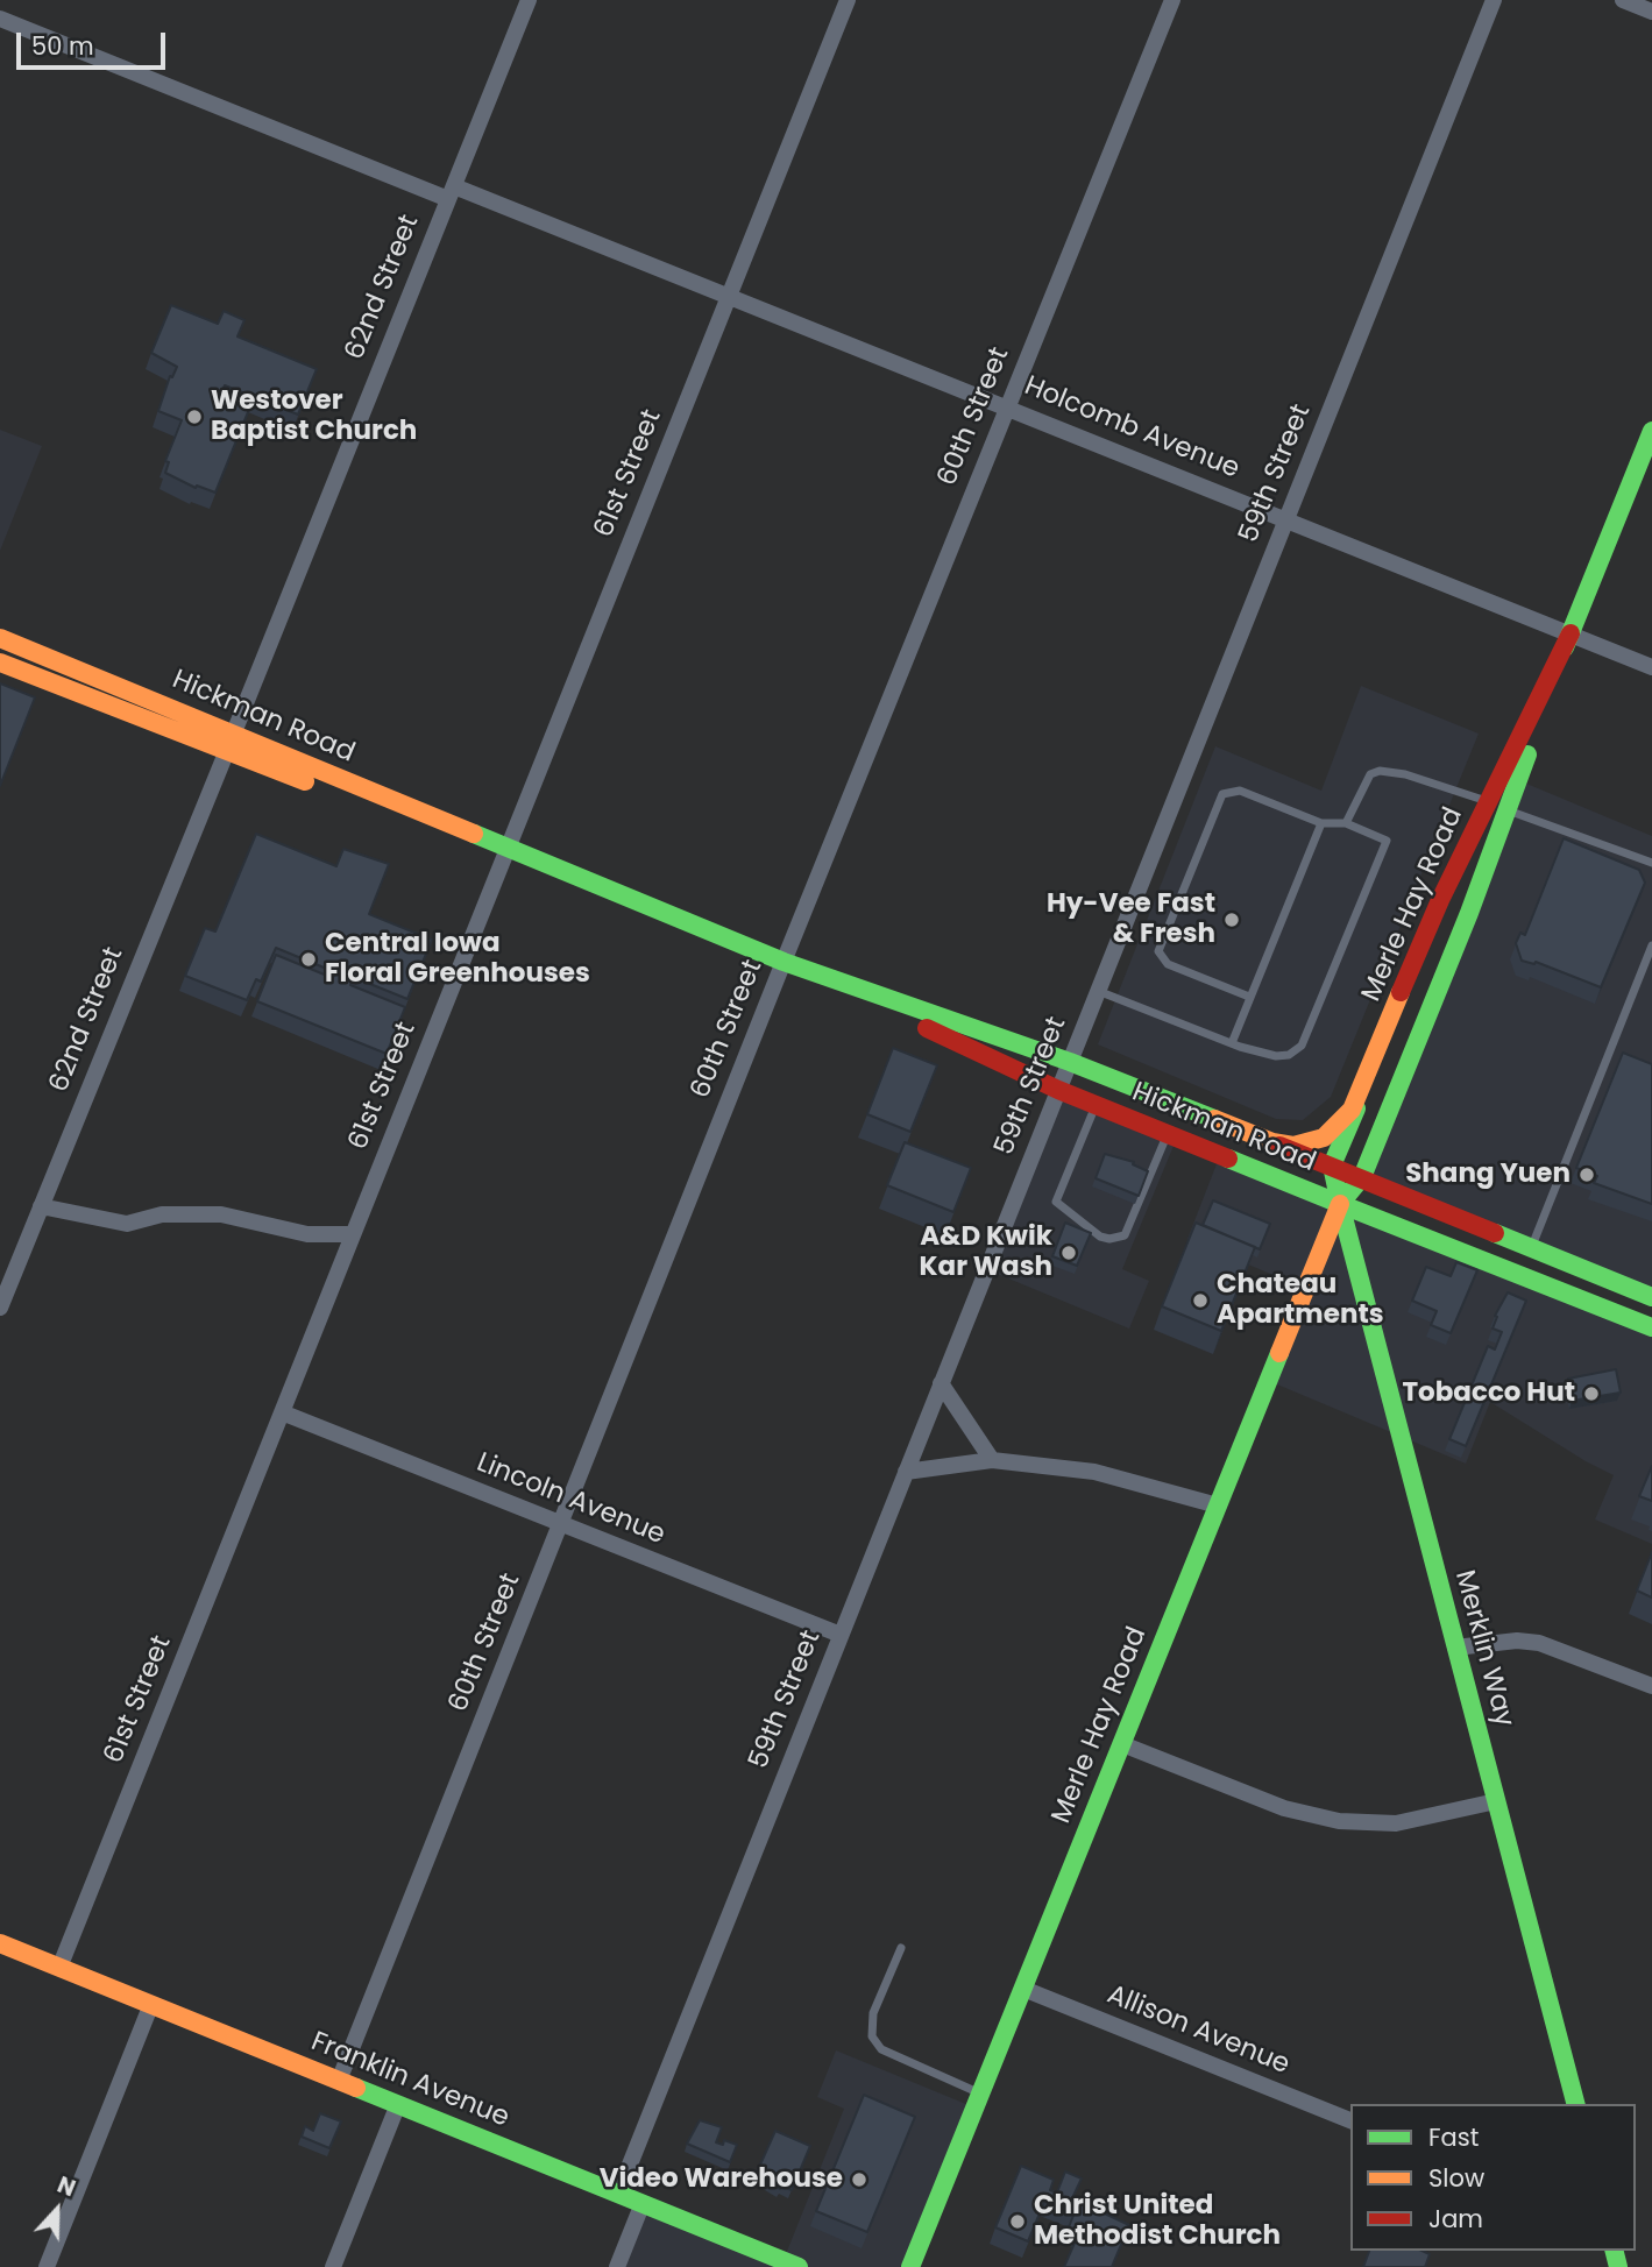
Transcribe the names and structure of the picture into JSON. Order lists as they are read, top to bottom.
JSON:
{
  "streets": {
    "main road": [
      "Hickman Road",
      "Merle Hay Road",
      "Merklin Way",
      "Franklin Avenue"
    ],
    "street": [
      "62nd Street",
      "60th Street",
      "Holcomb Avenue",
      "61st Street",
      "59th Street",
      "Lincoln Avenue",
      "Allison Avenue"
    ]
  },
  "crossings": [
    ["62nd Street", "Holcomb Avenue"],
    ["62nd Street", "Hickman Road"],
    ["60th Street", "Holcomb Avenue"],
    ["60th Street", "Hickman Road"],
    ["60th Street", "Lincoln Avenue"],
    ["60th Street", "Franklin Avenue"],
    ["Holcomb Avenue", "61st Street"],
    ["Holcomb Avenue", "59th Street"],
    ["Holcomb Avenue", "Merle Hay Road"],
    ["61st Street", "Hickman Road"],
    ["61st Street", "Lincoln Avenue"],
    ["61st Street", "Franklin Avenue"],
    ["59th Street", "Hickman Road"],
    ["59th Street", "Lincoln Avenue"],
    ["59th Street", "Franklin Avenue"],
    ["Hickman Road", "Merle Hay Road"],
    ["Hickman Road", "Merklin Way"],
    ["Merle Hay Road", "Merklin Way"],
    ["Merle Hay Road", "Allison Avenue"]
  ],
  "places": [
    "Westover Baptist Church",
    "Hy-Vee Fast & Fresh",
    "Central Iowa Floral Greenhouses",
    "Shang Yuen",
    "A&D Kwik Kar Wash",
    "Chateau Apartments",
    "Tobacco Hut",
    "Video Warehouse",
    "Christ United Methodist Church"
  ],
  "legend": ["Fast", "Slow", "Jam"],
  "scale_bar": "50 m",
  "north": "top"
}
